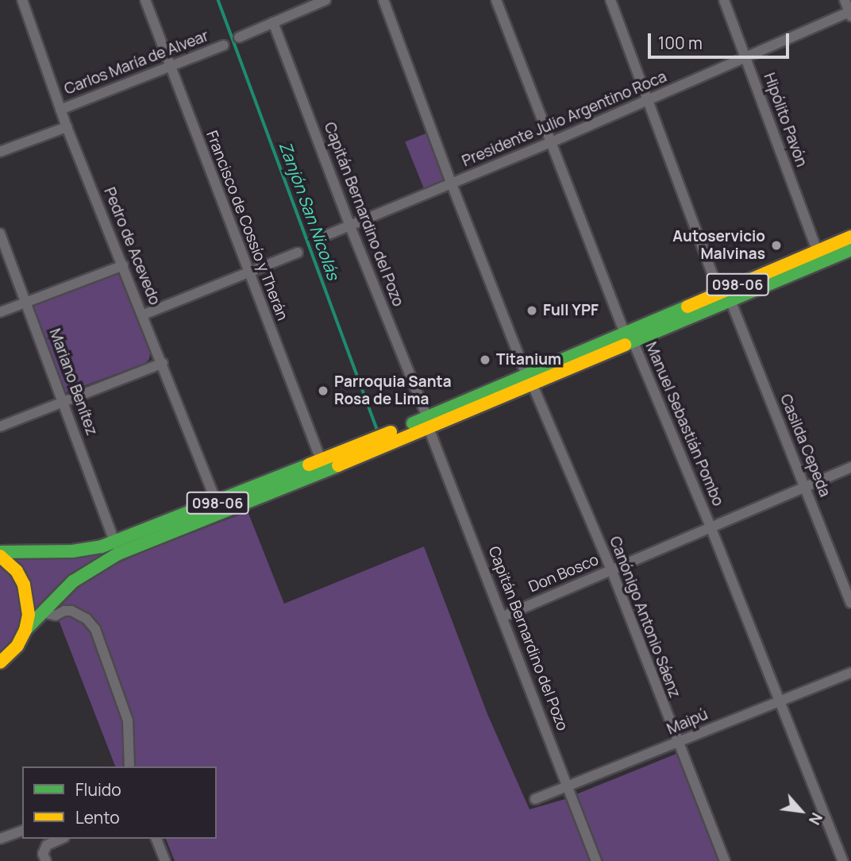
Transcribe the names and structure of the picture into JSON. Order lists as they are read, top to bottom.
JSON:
{
  "streets": {
    "main road": ["098-06"],
    "street": [
      "Carlos María de Alvear",
      "Presidente Julio Argentino Roca",
      "Hipólito Pavón",
      "Capitán Bernardino del Pozo",
      "Francisco de Cossío y Therán",
      "Pedro de Acevedo",
      "Mariano Benítez",
      "Manuel Sebastián Pombo",
      "Casilda Cepeda",
      "Don Bosco",
      "Canónigo Antonio Sáenz",
      "Maipú"
    ]
  },
  "crossings": [
    ["Carlos María de Alvear", "Francisco de Cossío y Therán"],
    ["Carlos María de Alvear", "Pedro de Acevedo"],
    ["Presidente Julio Argentino Roca", "Hipólito Pavón"],
    ["Presidente Julio Argentino Roca", "Capitán Bernardino del Pozo"],
    ["Presidente Julio Argentino Roca", "Manuel Sebastián Pombo"],
    ["Presidente Julio Argentino Roca", "Canónigo Antonio Sáenz"],
    ["Hipólito Pavón", "098-06"],
    ["Capitán Bernardino del Pozo", "098-06"],
    ["Capitán Bernardino del Pozo", "Don Bosco"],
    ["Capitán Bernardino del Pozo", "Maipú"],
    ["Francisco de Cossío y Therán", "098-06"],
    ["Pedro de Acevedo", "098-06"],
    ["098-06", "Mariano Benítez"],
    ["098-06", "Manuel Sebastián Pombo"],
    ["098-06", "Casilda Cepeda"],
    ["098-06", "Canónigo Antonio Sáenz"],
    ["Manuel Sebastián Pombo", "Don Bosco"],
    ["Manuel Sebastián Pombo", "Maipú"],
    ["Casilda Cepeda", "Don Bosco"],
    ["Don Bosco", "Canónigo Antonio Sáenz"],
    ["Canónigo Antonio Sáenz", "Maipú"]
  ],
  "water": ["Zanjón San Nicolás"],
  "places": [
    "Autoservicio Malvinas",
    "Full YPF",
    "Titanium",
    "Parroquia Santa Rosa de Lima"
  ],
  "legend": ["Fluido", "Lento"],
  "scale_bar": "100 m",
  "north": "bottom right"
}
